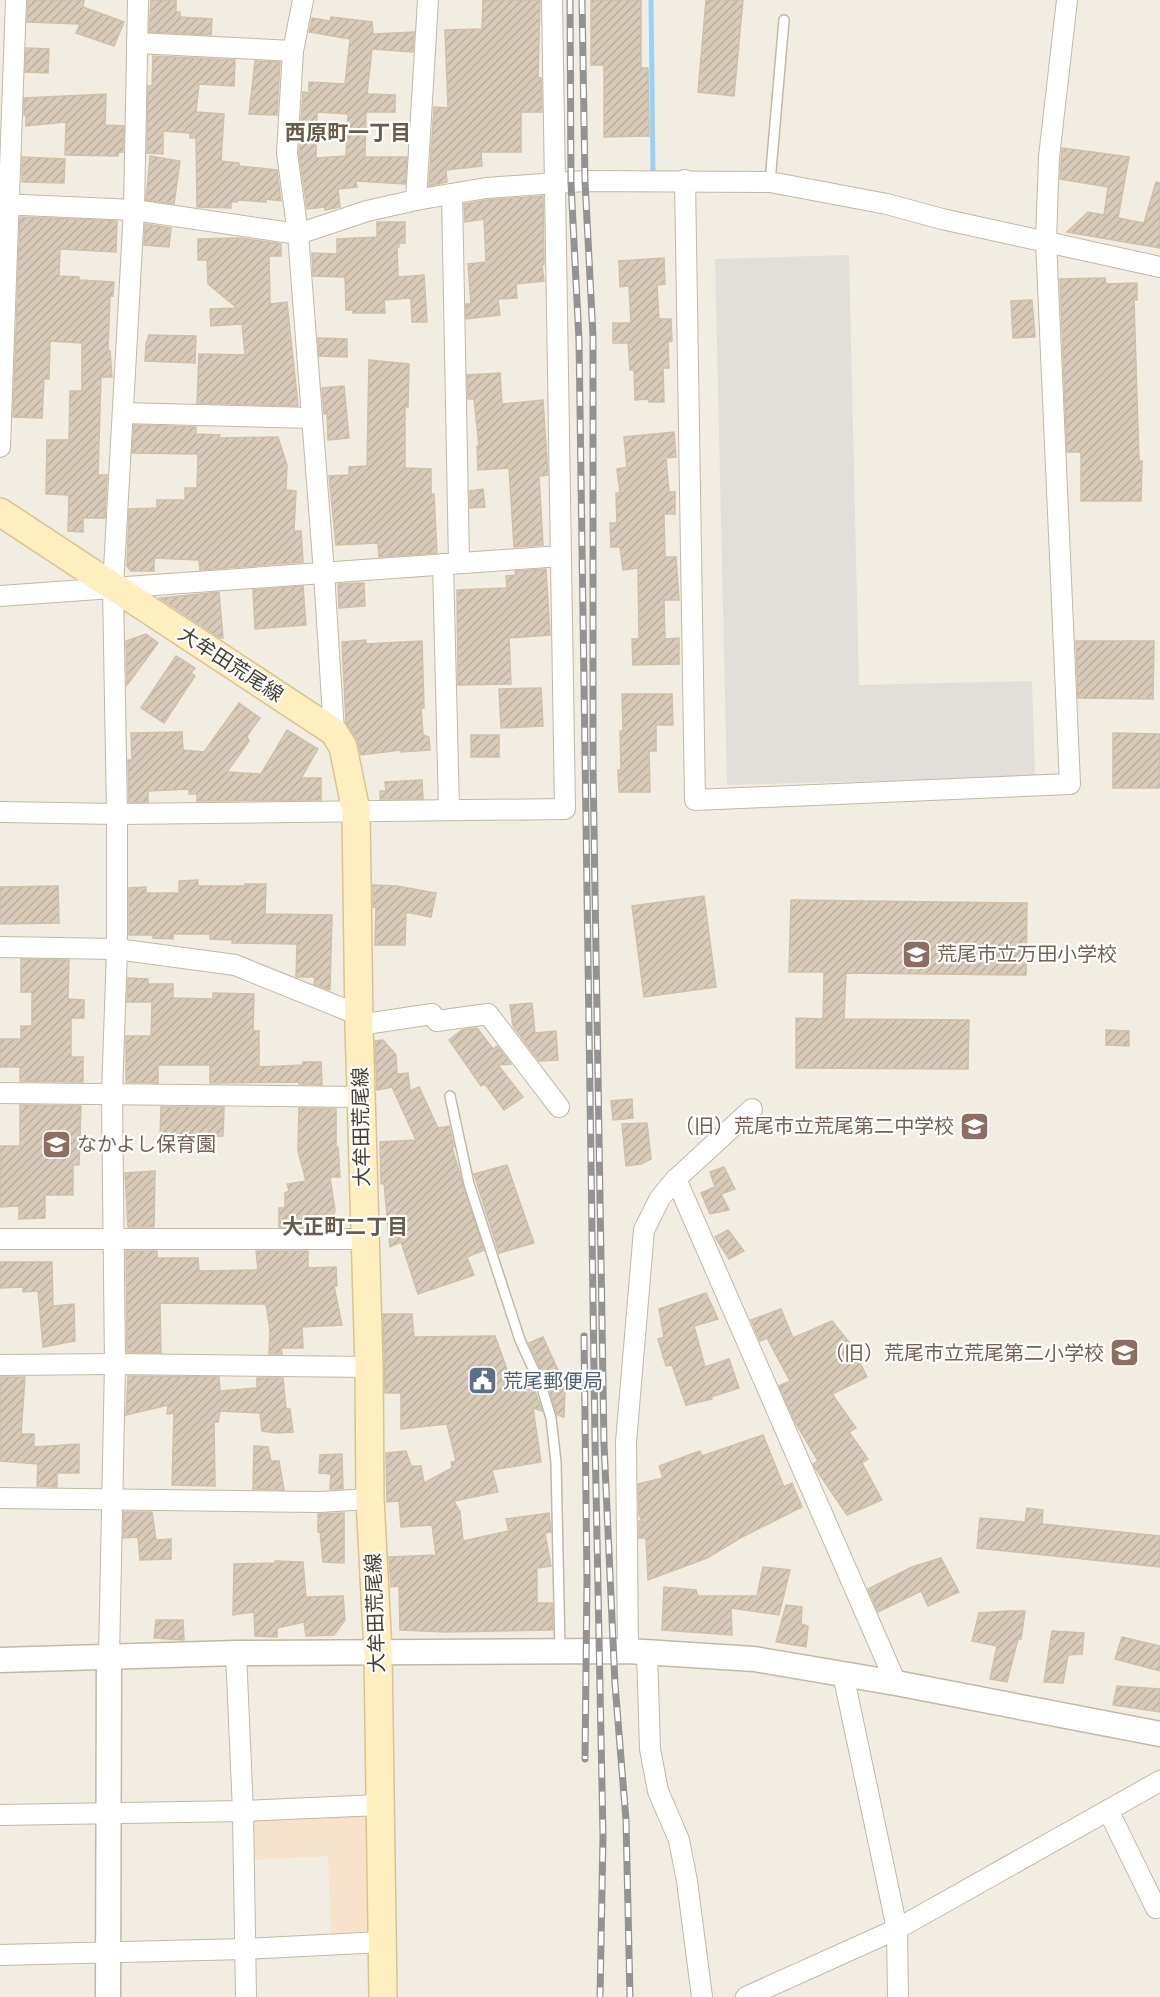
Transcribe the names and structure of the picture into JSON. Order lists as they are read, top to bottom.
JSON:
{
  "streets": {
    "main road": ["大牟田荒尾線"]
  },
  "districts": ["西原町一丁目", "大正町二丁目"],
  "places": {
    "school or university": [
      "荒尾市立万田小学校",
      "（旧）荒尾市立荒尾第二中学校",
      "なかよし保育園",
      "（旧）荒尾市立荒尾第二小学校"
    ],
    "public building": ["荒尾郵便局"]
  }
}
